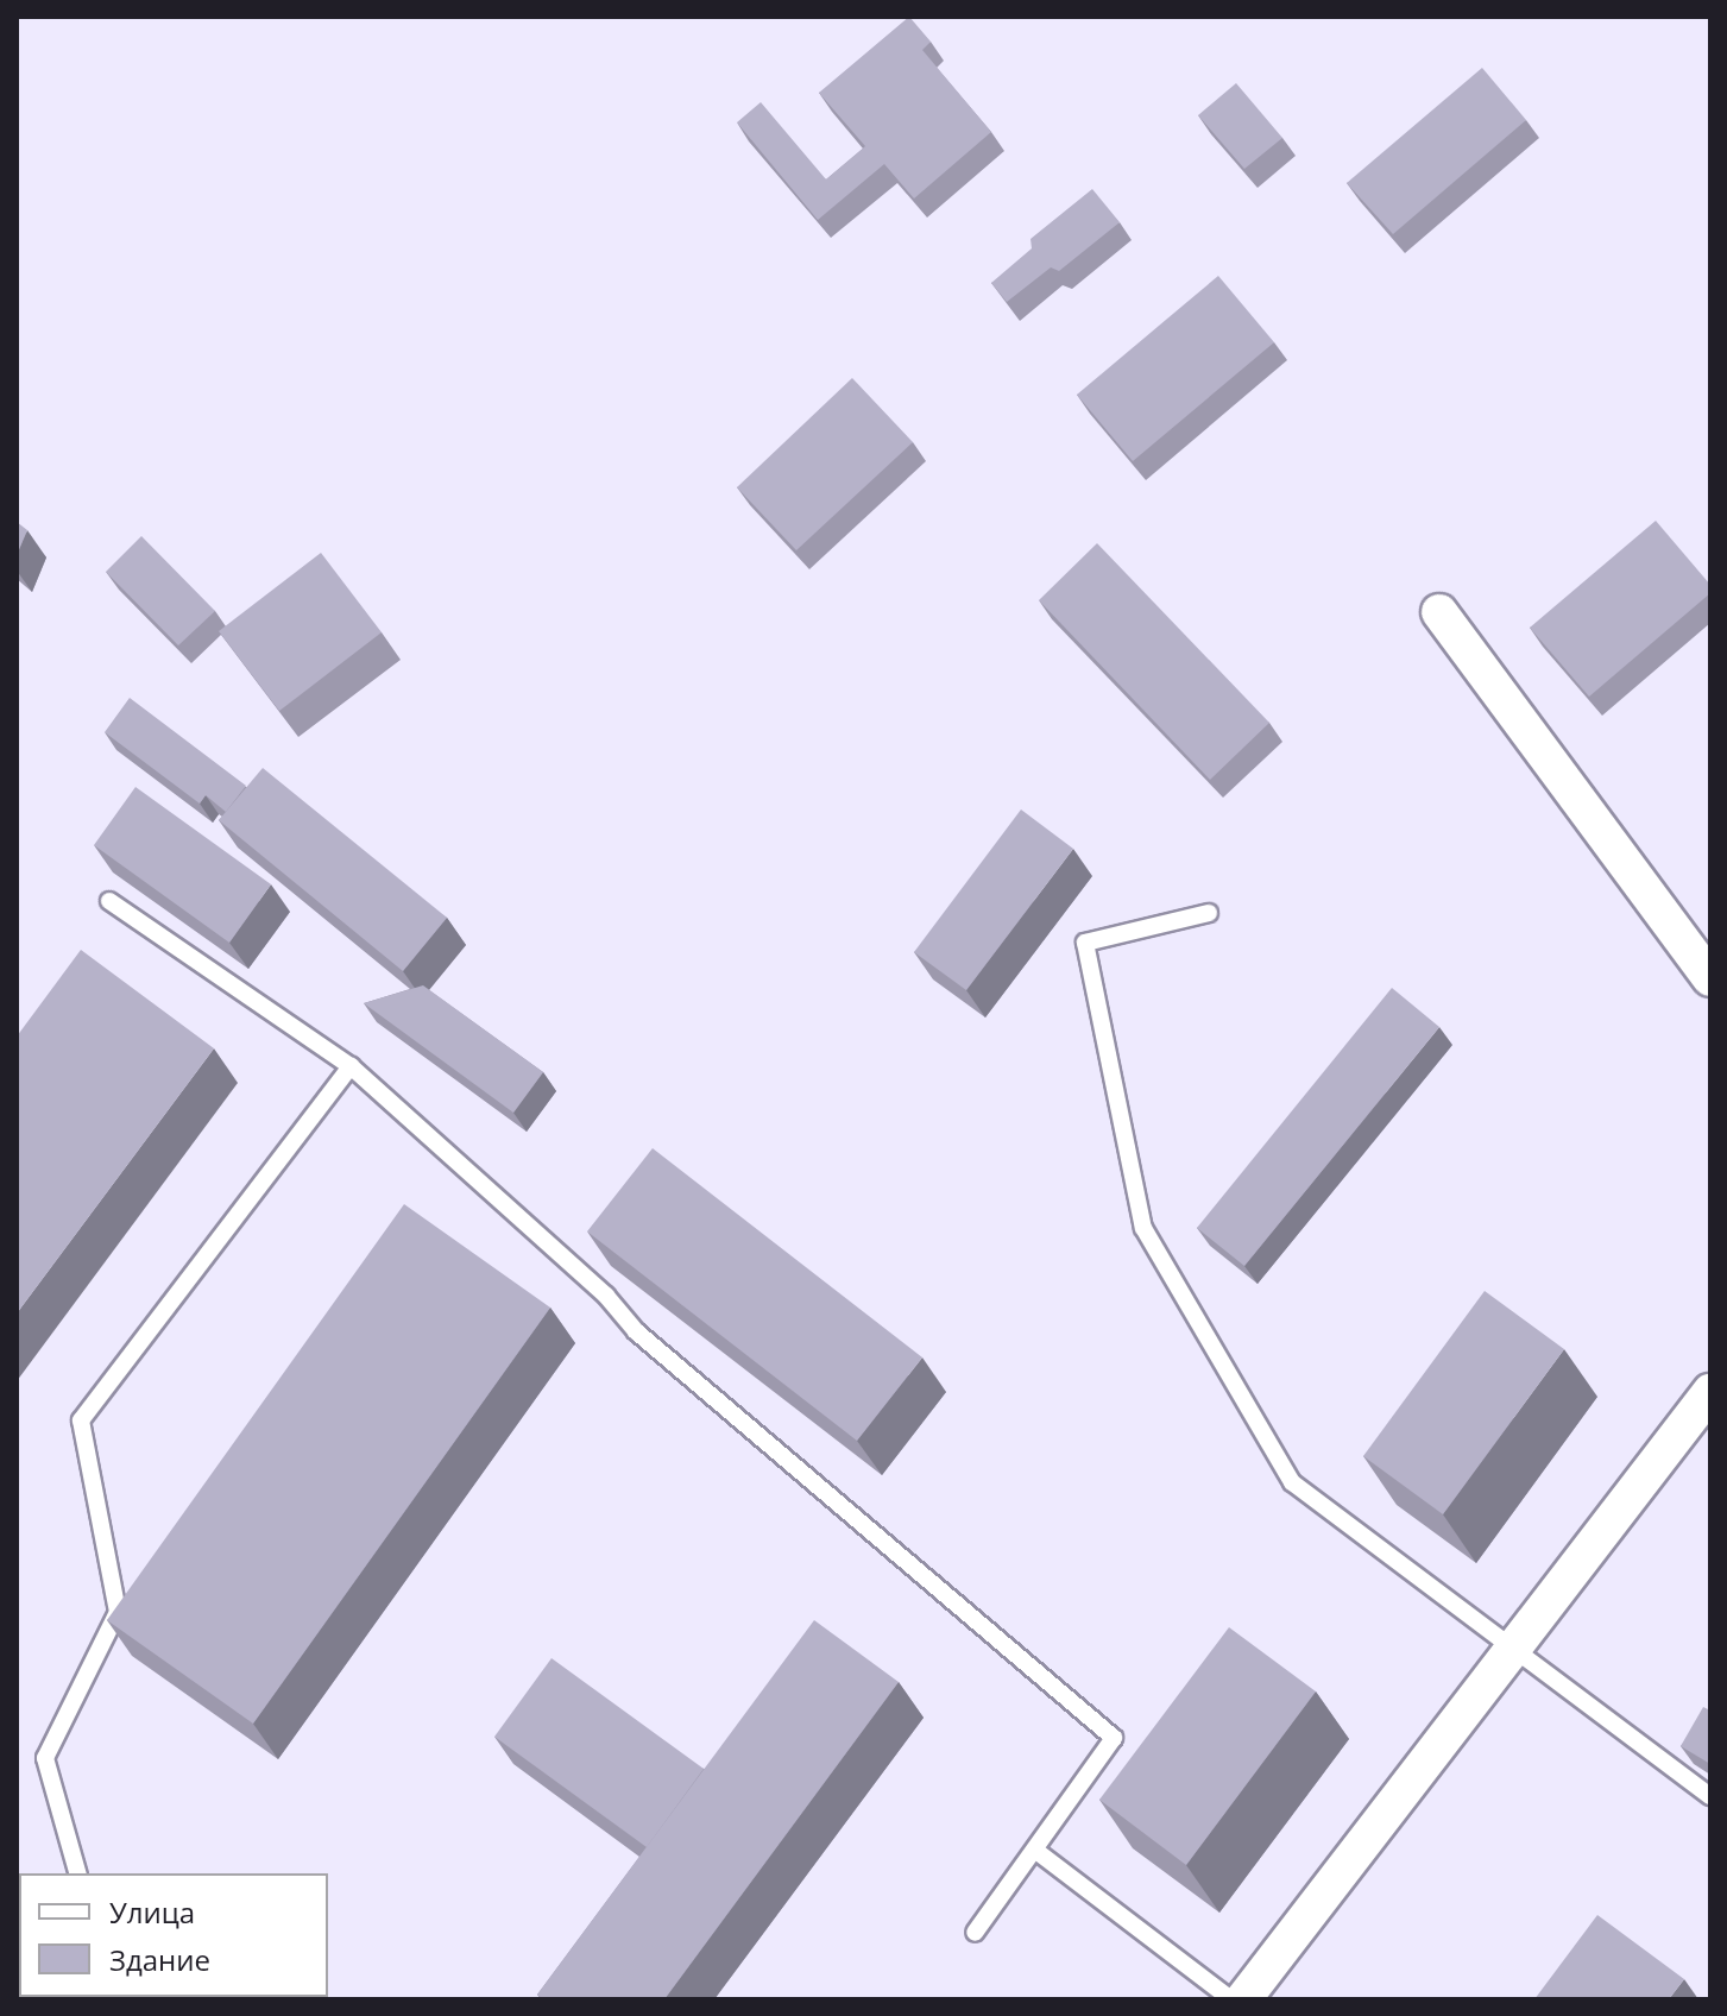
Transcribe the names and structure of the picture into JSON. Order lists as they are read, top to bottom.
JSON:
{
  "legend": ["Улица", "Здание"]
}
